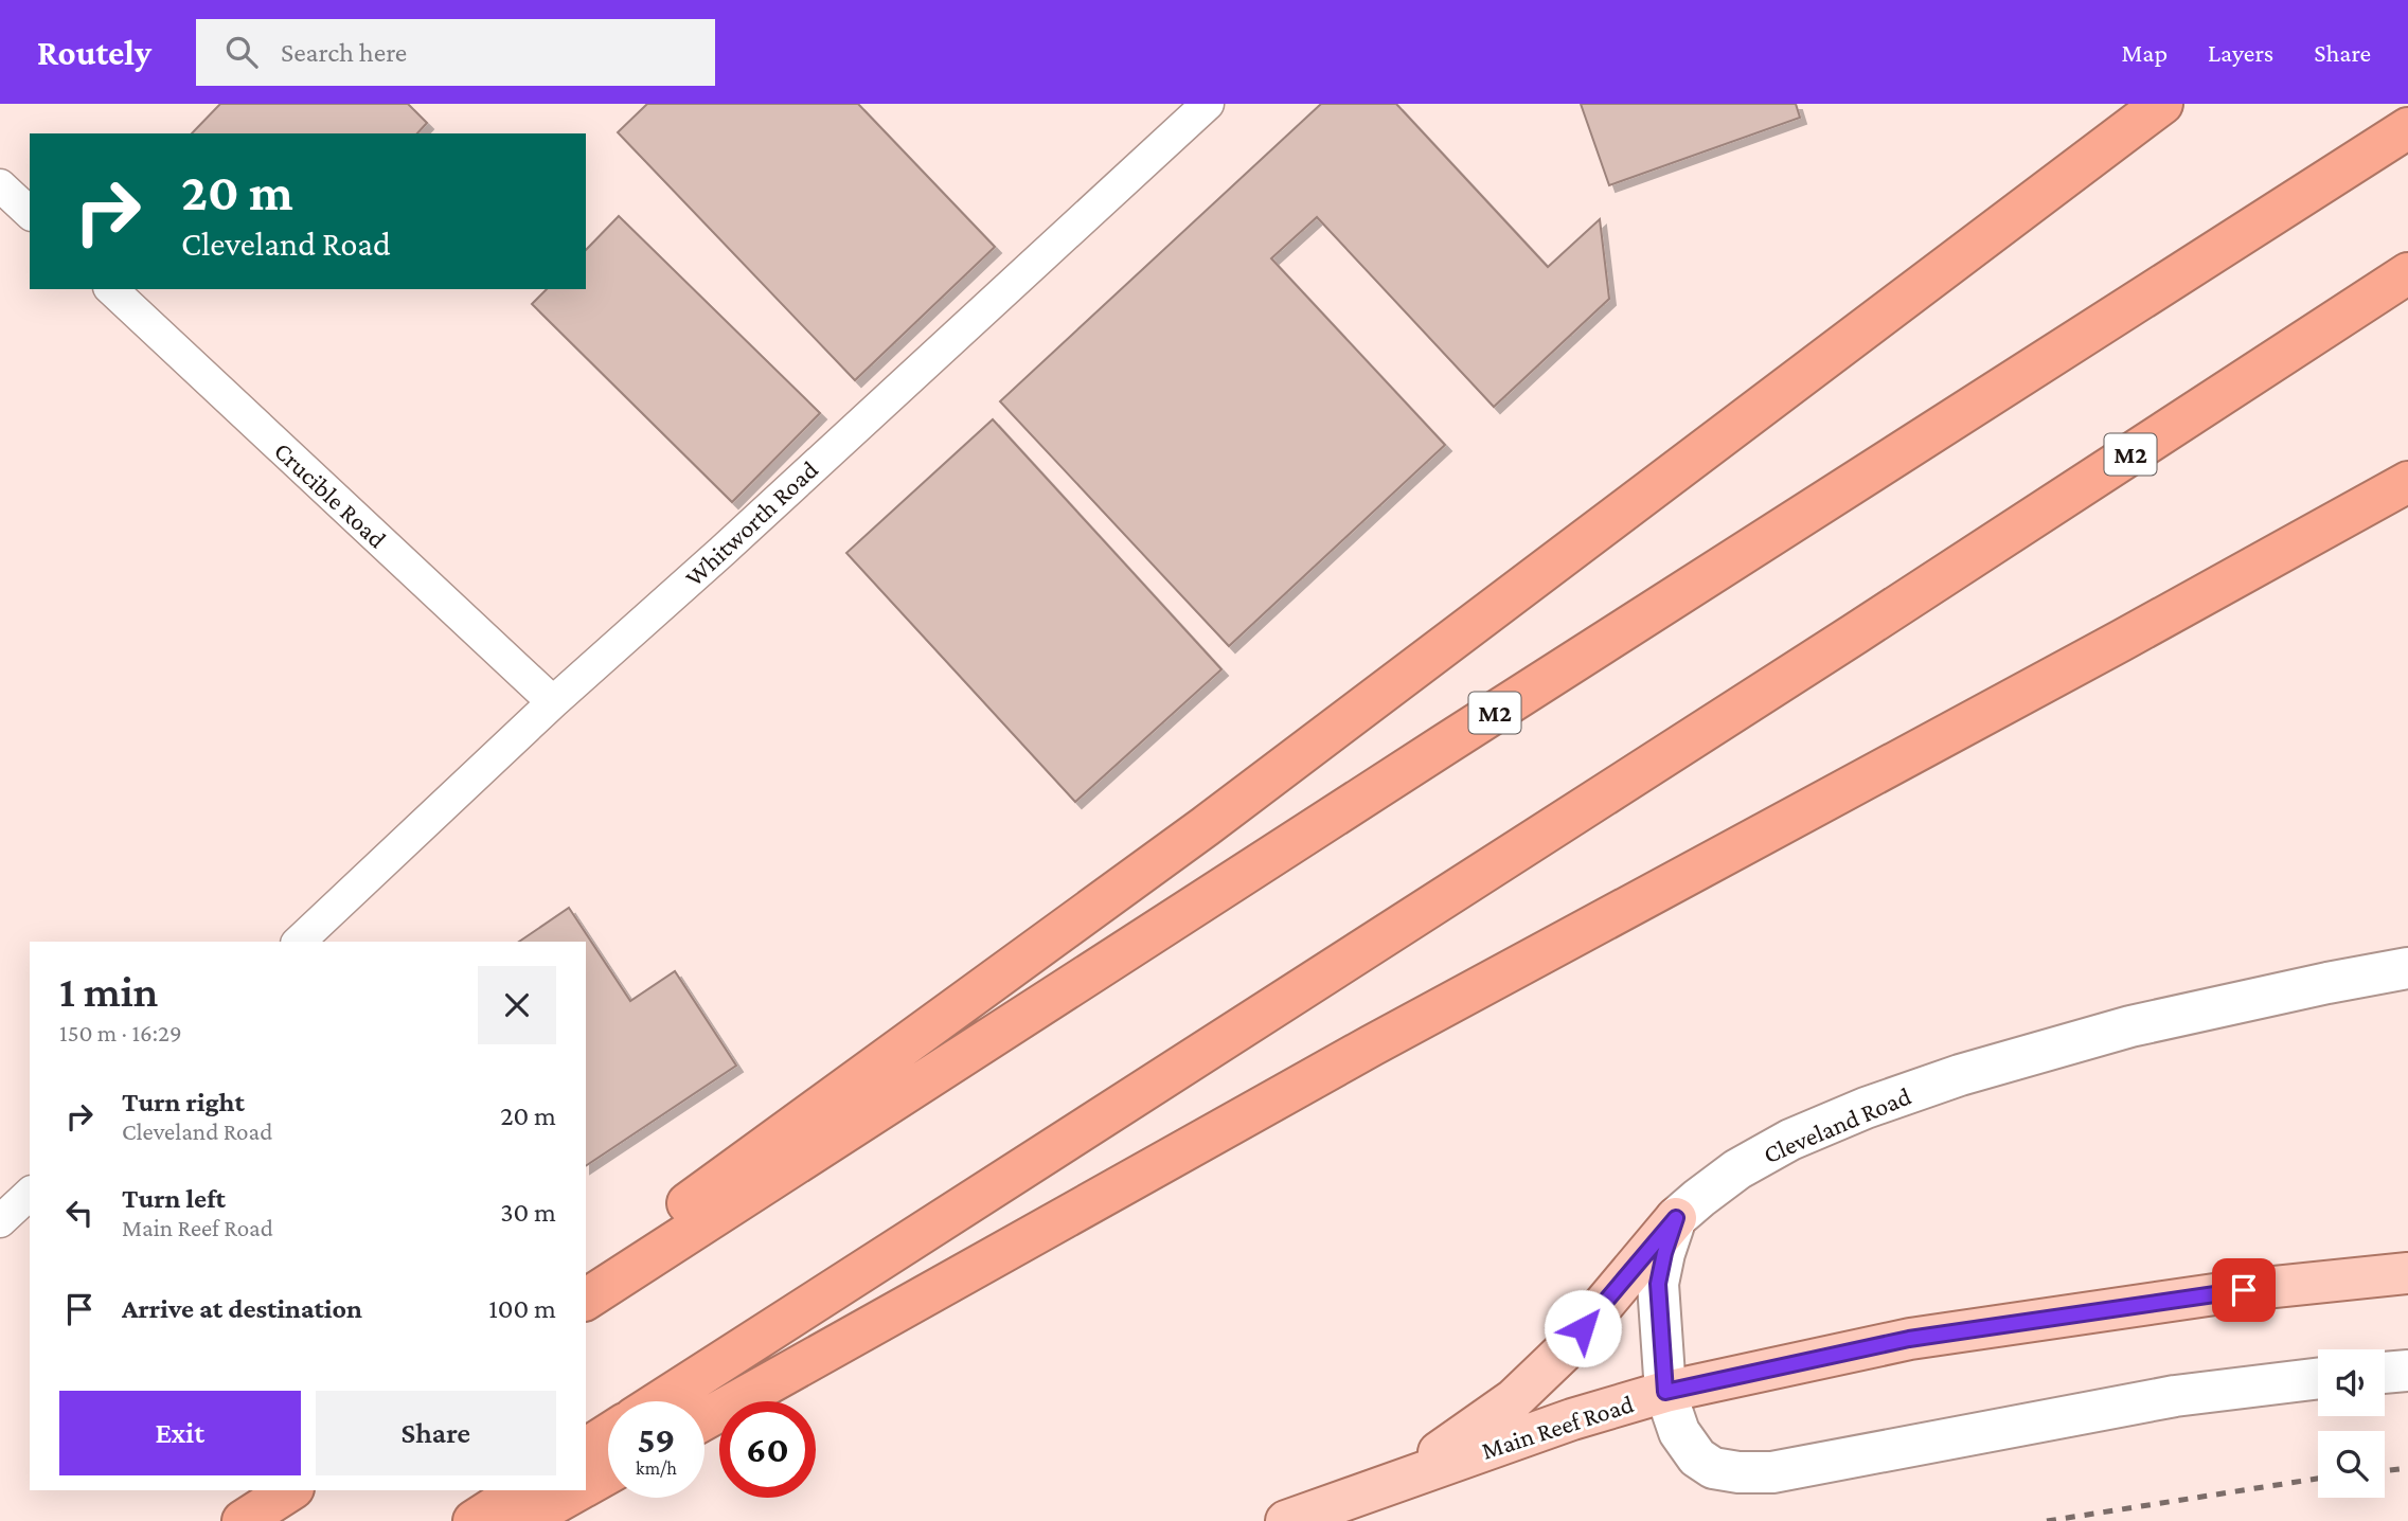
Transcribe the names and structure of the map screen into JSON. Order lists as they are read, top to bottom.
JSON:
{
  "streets": {
    "highway": ["M2"],
    "main road": ["Main Reef Road"],
    "street": ["Crucible Road", "Whitworth Road", "Cleveland Road"]
  },
  "crossings": [
    ["Crucible Road", "Whitworth Road"]
  ],
  "page": {
    "header": "Routely",
    "search": "Search here",
    "nav": ["Map", "Layers", "Share"],
    "turn": ["20 m", "Cleveland Road"],
    "heading": ["1 min", "150 m · 16:29"],
    "list": [
      {
        "name": "Turn right",
        "note": "Cleveland Road",
        "value": "20 m"
      },
      {
        "name": "Turn left",
        "note": "Main Reef Road",
        "value": "30 m"
      },
      {
        "name": "Arrive at destination",
        "value": "100 m"
      }
    ],
    "buttons": ["Exit", "Share"],
    "speed": "59 km/h",
    "limit": "60"
  }
}
